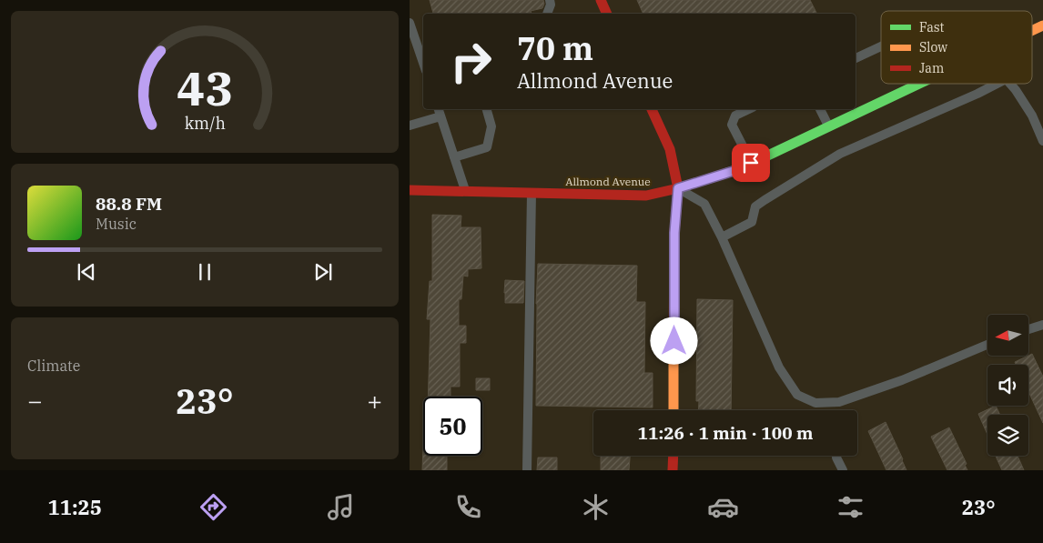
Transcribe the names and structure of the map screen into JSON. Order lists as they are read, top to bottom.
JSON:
{
  "streets": {
    "street": ["Allmond Avenue"]
  },
  "legend": ["Fast", "Slow", "Jam"],
  "north": "left",
  "page": {
    "turn": ["70 m", "Allmond Avenue"],
    "song": ["88.8 FM", "Music"],
    "tile": "Climate",
    "heat": ["−", "23°", "+"],
    "limit": "50",
    "trip": "11:26 · 1 min · 100 m",
    "tabs": ["11:25", "23°"],
    "gauge": ["43", "km/h"]
  }
}
